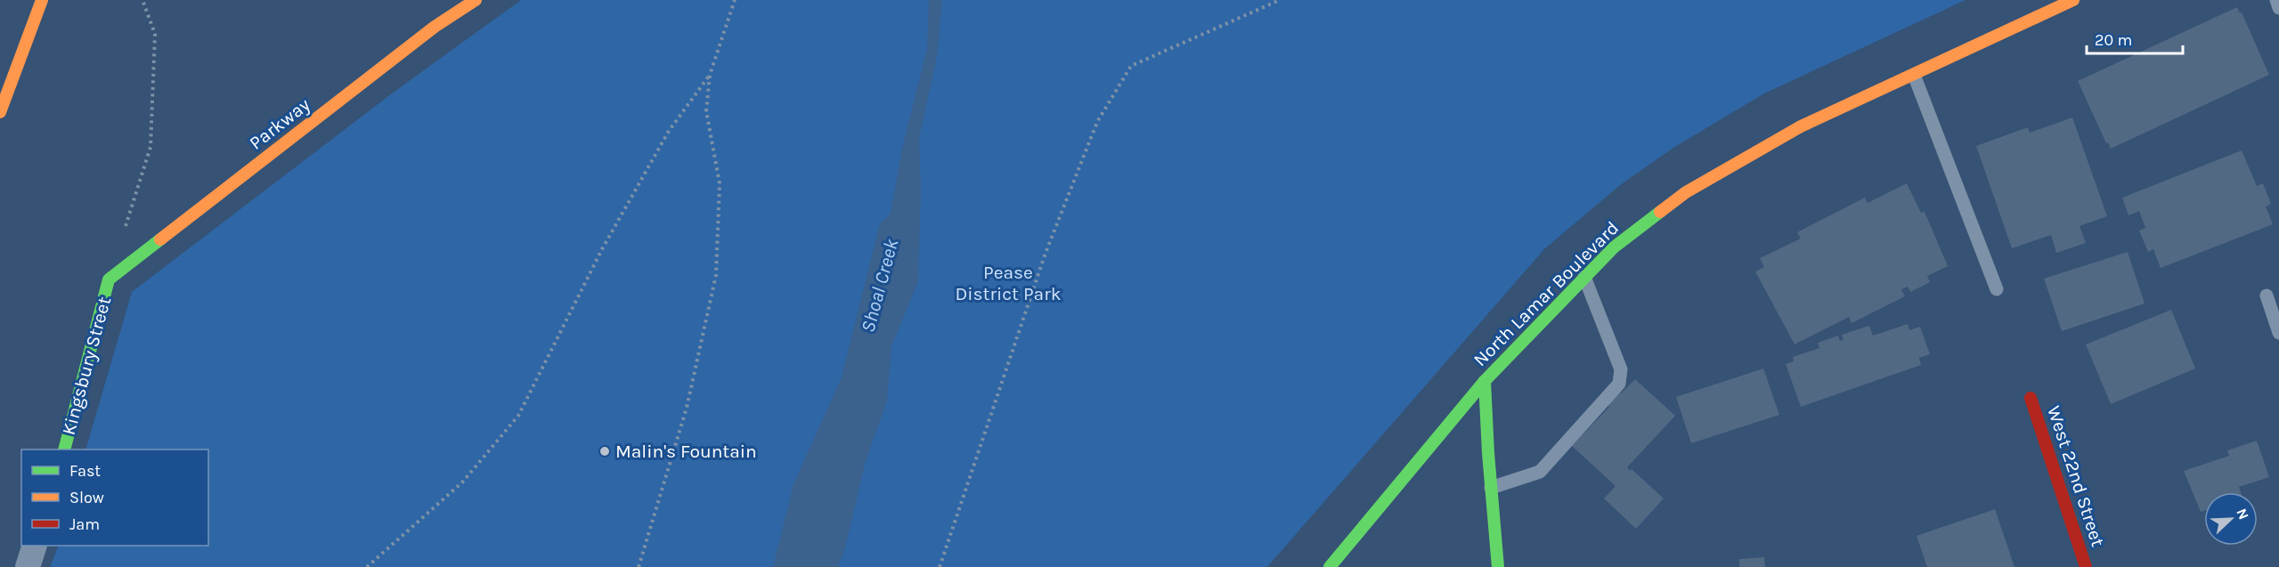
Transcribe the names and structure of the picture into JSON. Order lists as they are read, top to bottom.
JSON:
{
  "streets": {
    "street": [
      "Parkway",
      "North Lamar Boulevard",
      "Kingsbury Street",
      "West 22nd Street"
    ]
  },
  "crossings": [
    ["Parkway", "Kingsbury Street"]
  ],
  "water": ["Shoal Creek"],
  "parks": ["Pease District Park"],
  "places": ["Malin's Fountain"],
  "legend": ["Fast", "Slow", "Jam"],
  "scale_bar": "20 m",
  "north": "top right"
}
